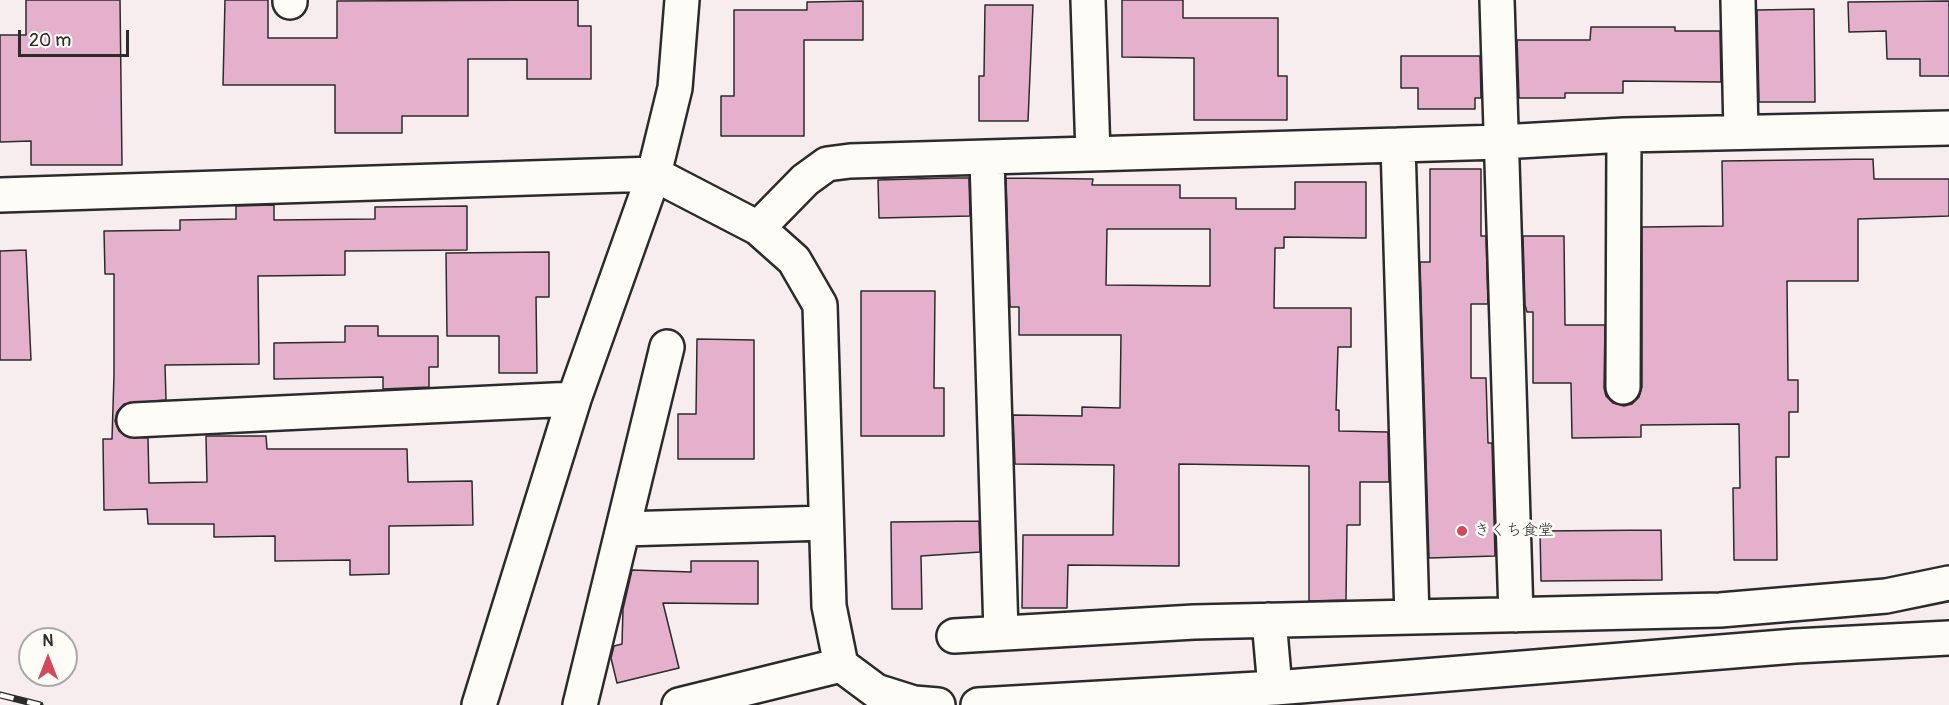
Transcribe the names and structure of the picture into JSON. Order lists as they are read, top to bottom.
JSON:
{
  "places": ["きくち食堂"],
  "scale_bar": "20 m",
  "north": "top"
}
